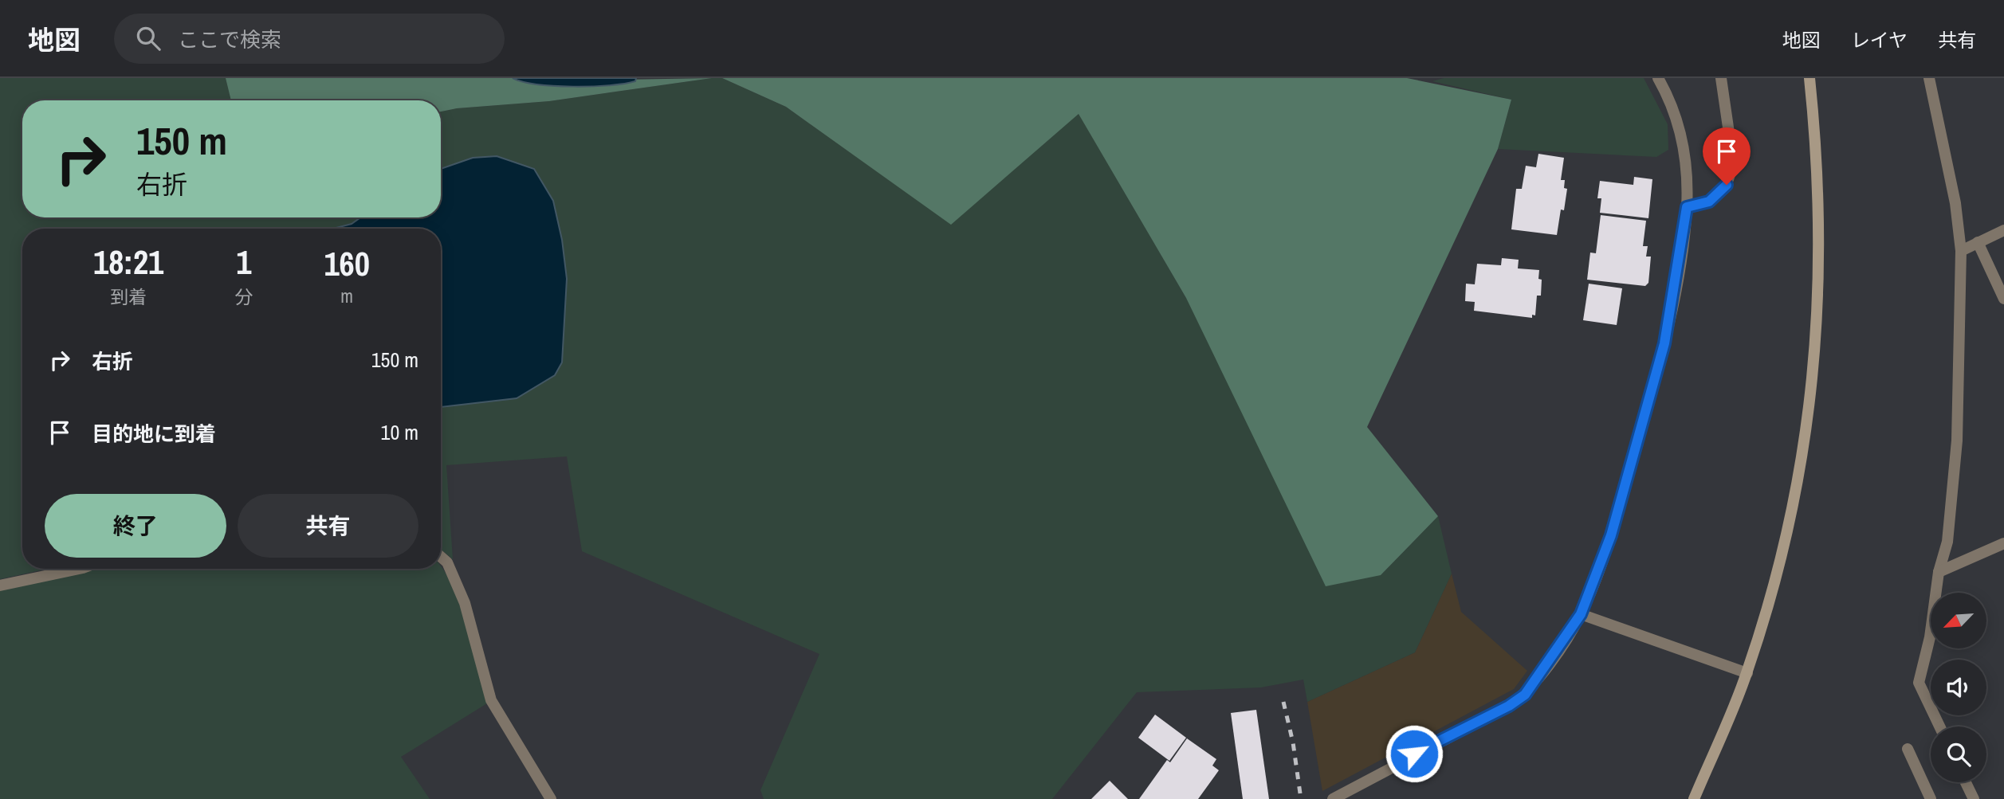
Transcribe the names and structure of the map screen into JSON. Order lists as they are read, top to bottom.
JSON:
{
  "north": "bottom left",
  "page": {
    "header": "地図",
    "search": "ここで検索",
    "nav": ["地図", "レイヤ", "共有"],
    "turn": ["150 m", "右折"],
    "eta": [
      "18:21",
      "到着",
      "1",
      "分",
      "160",
      "m"
    ],
    "list": [
      {
        "name": "右折",
        "value": "150 m"
      },
      {
        "name": "目的地に到着",
        "value": "10 m"
      }
    ],
    "buttons": ["終了", "共有"]
  }
}
